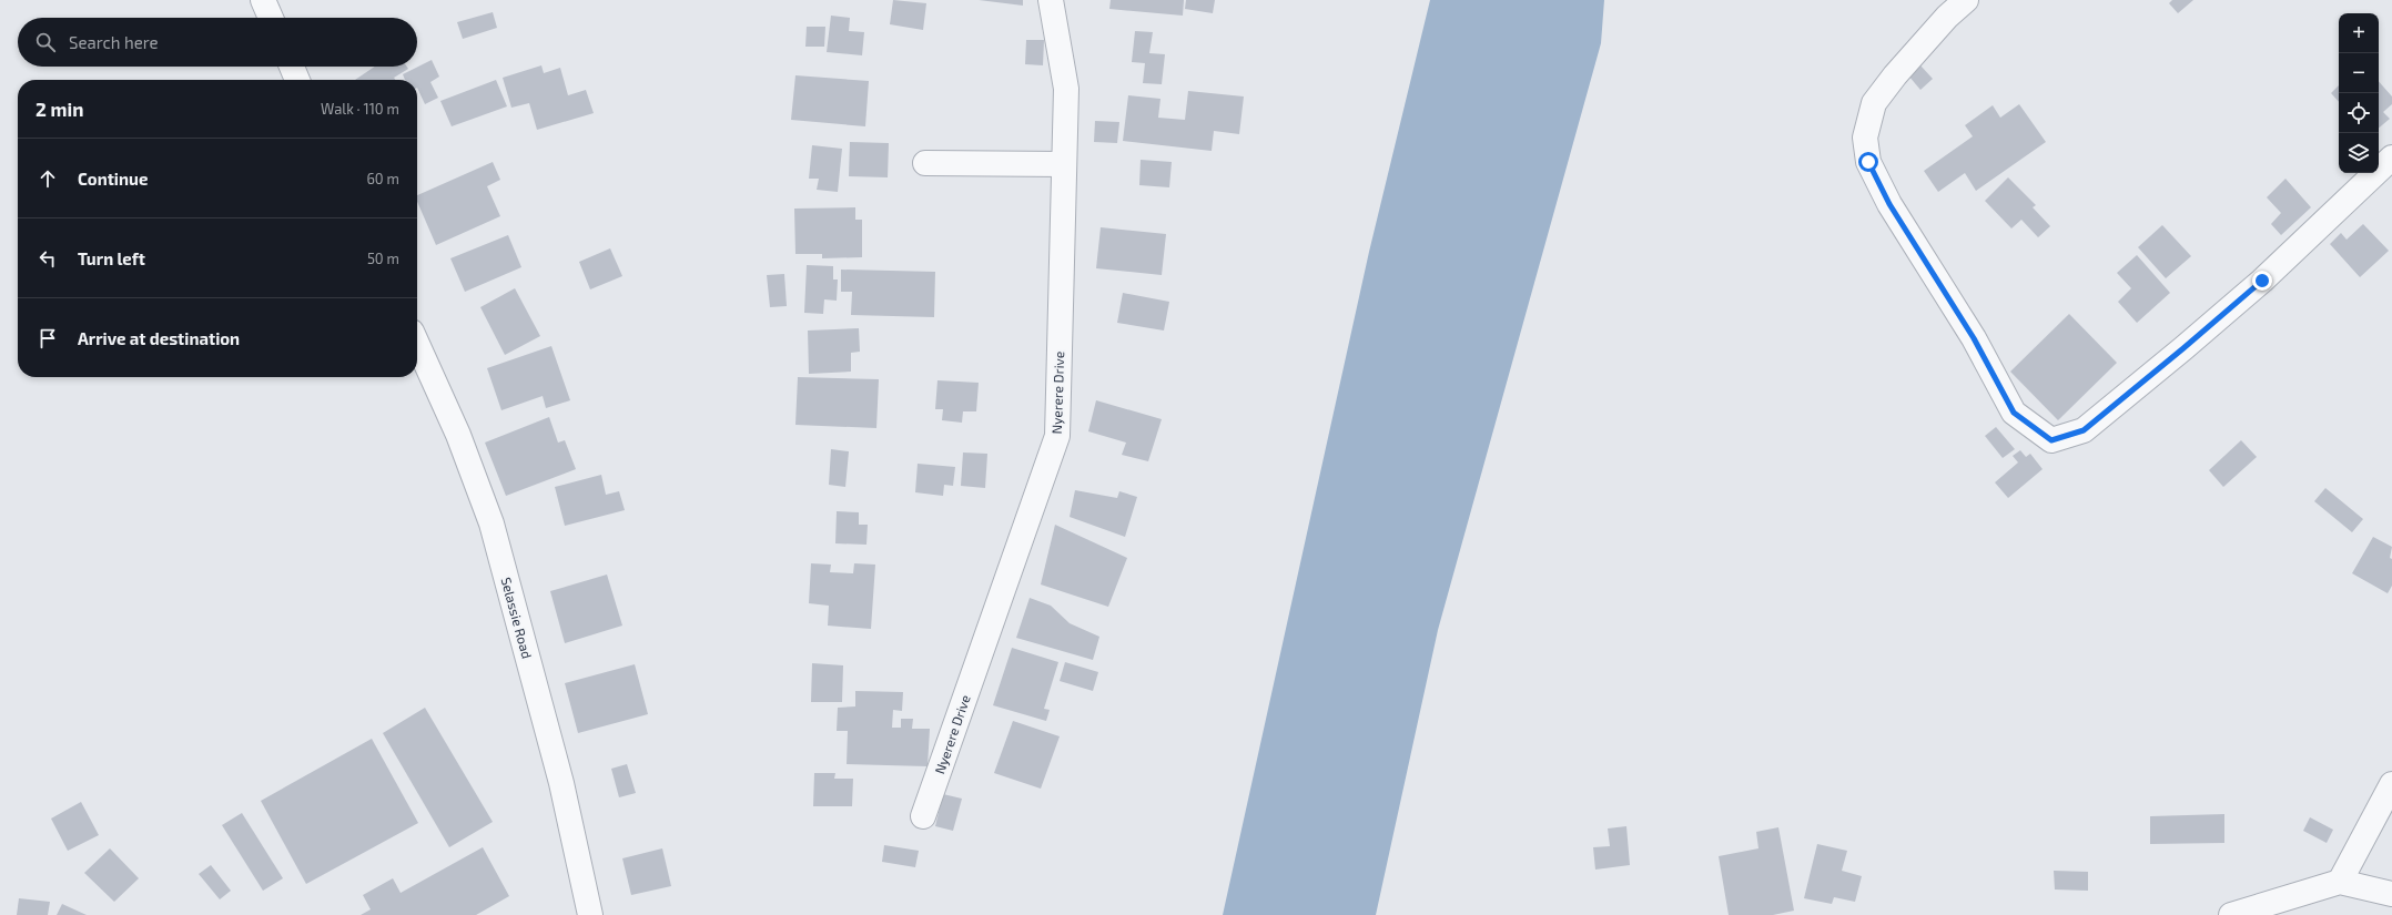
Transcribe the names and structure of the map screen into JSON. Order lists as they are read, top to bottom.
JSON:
{
  "streets": {
    "street": ["Nyerere Drive", "Selassie Road"]
  },
  "page": {
    "map_buttons": ["+", "−"],
    "search": "Search here",
    "heading": ["2 min", "Walk · 110 m"],
    "list": [
      ["Continue", "60 m"],
      ["Turn left", "50 m"],
      "Arrive at destination"
    ]
  }
}
